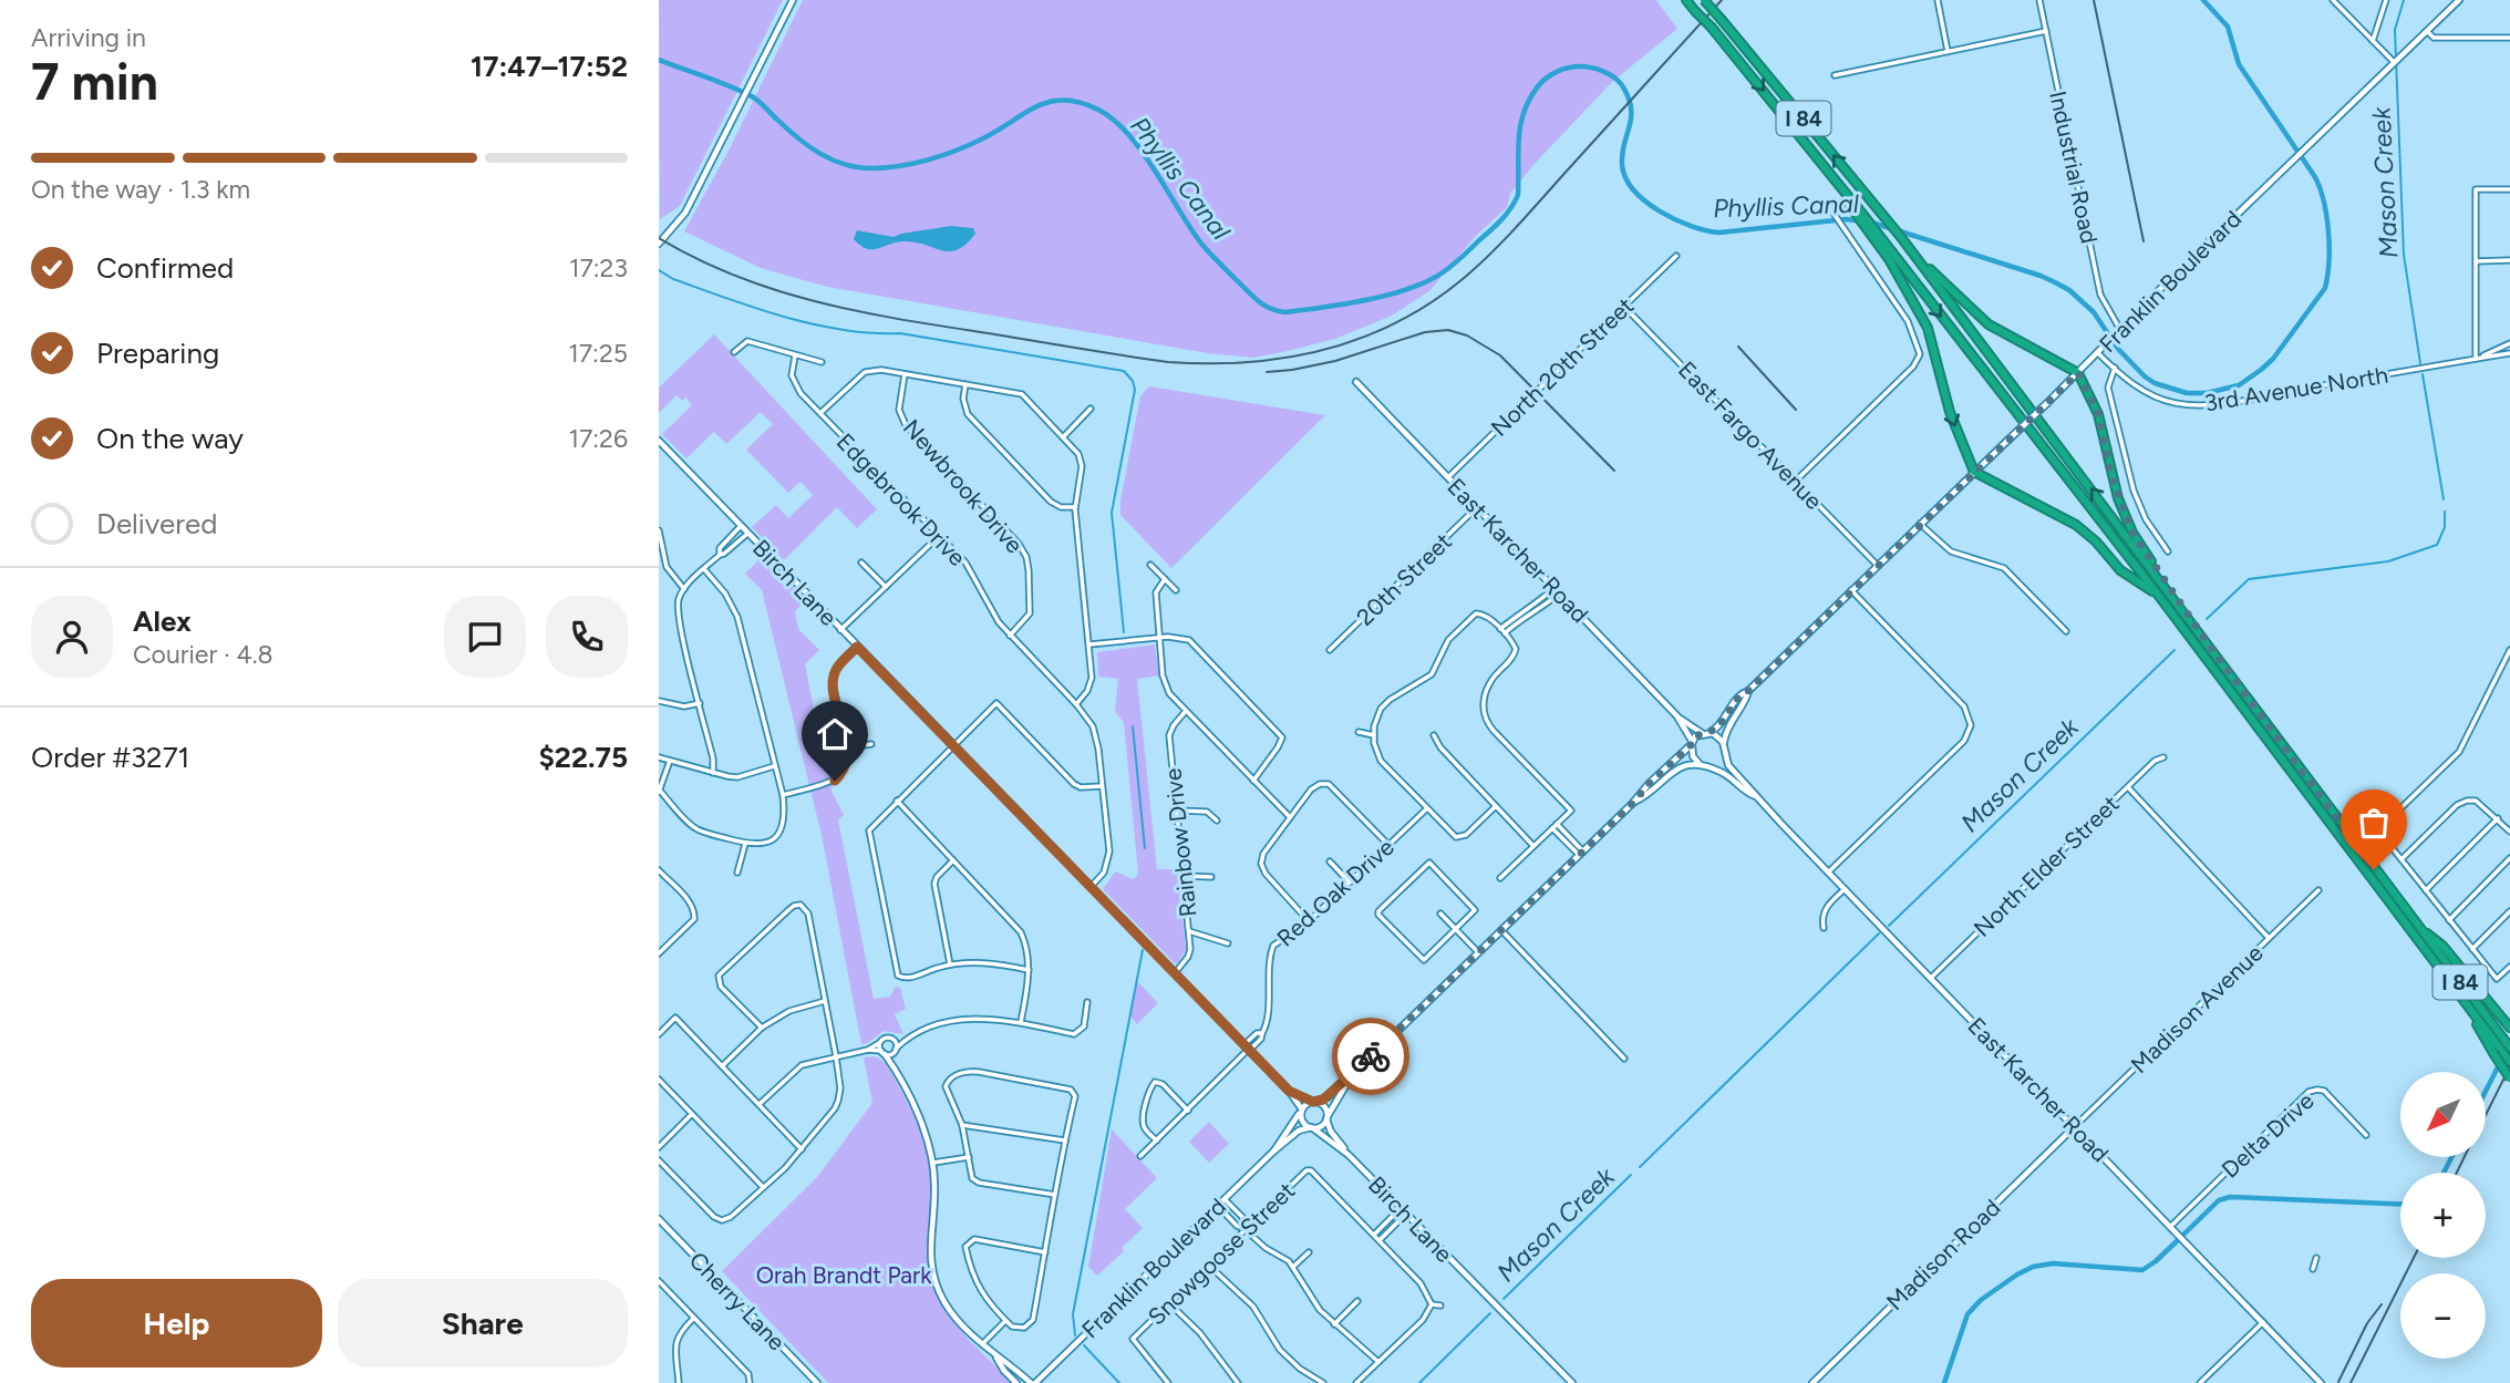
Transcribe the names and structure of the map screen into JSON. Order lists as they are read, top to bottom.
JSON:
{
  "streets": {
    "highway": ["I 84"],
    "main road": [
      "Franklin Boulevard",
      "East Karcher Road",
      "Birch Lane",
      "Madison Road",
      "Cherry Lane"
    ],
    "street": [
      "Industrial Road",
      "North 20th Street",
      "3rd Avenue North",
      "East Fargo Avenue",
      "Newbrook Drive",
      "Edgebrook Drive",
      "20th Street",
      "Rainbow Drive",
      "North Elder Street",
      "Red Oak Drive",
      "Madison Avenue",
      "Delta Drive",
      "Snowgoose Street"
    ]
  },
  "crossings": [
    ["Industrial Road", "Franklin Boulevard"],
    ["Franklin Boulevard", "3rd Avenue North"],
    ["Franklin Boulevard", "East Fargo Avenue"],
    ["Franklin Boulevard", "Birch Lane"],
    ["North 20th Street", "East Fargo Avenue"],
    ["North 20th Street", "East Karcher Road"],
    ["Newbrook Drive", "Edgebrook Drive"],
    ["Edgebrook Drive", "Birch Lane"],
    ["East Karcher Road", "20th Street"],
    ["East Karcher Road", "North Elder Street"],
    ["East Karcher Road", "Madison Avenue"],
    ["East Karcher Road", "Delta Drive"],
    ["East Karcher Road", "Madison Road"],
    ["Birch Lane", "Rainbow Drive"],
    ["Birch Lane", "Red Oak Drive"],
    ["Madison Avenue", "Madison Road"]
  ],
  "water": ["Phyllis Canal", "Mason Creek"],
  "parks": ["Orah Brandt Park"],
  "north": "bottom left",
  "page": {
    "heading": ["7 min", "Arriving in", "17:47–17:52"],
    "panel": [
      "Alex",
      "Courier · 4.8",
      "Order #3271",
      "$22.75"
    ],
    "bar": "On the way · 1.3 km",
    "list": [
      ["Confirmed", "17:23"],
      ["Preparing", "17:25"],
      ["On the way", "17:26"],
      "Delivered"
    ],
    "map_buttons": ["+", "−"],
    "buttons": ["Help", "Share"]
  }
}
